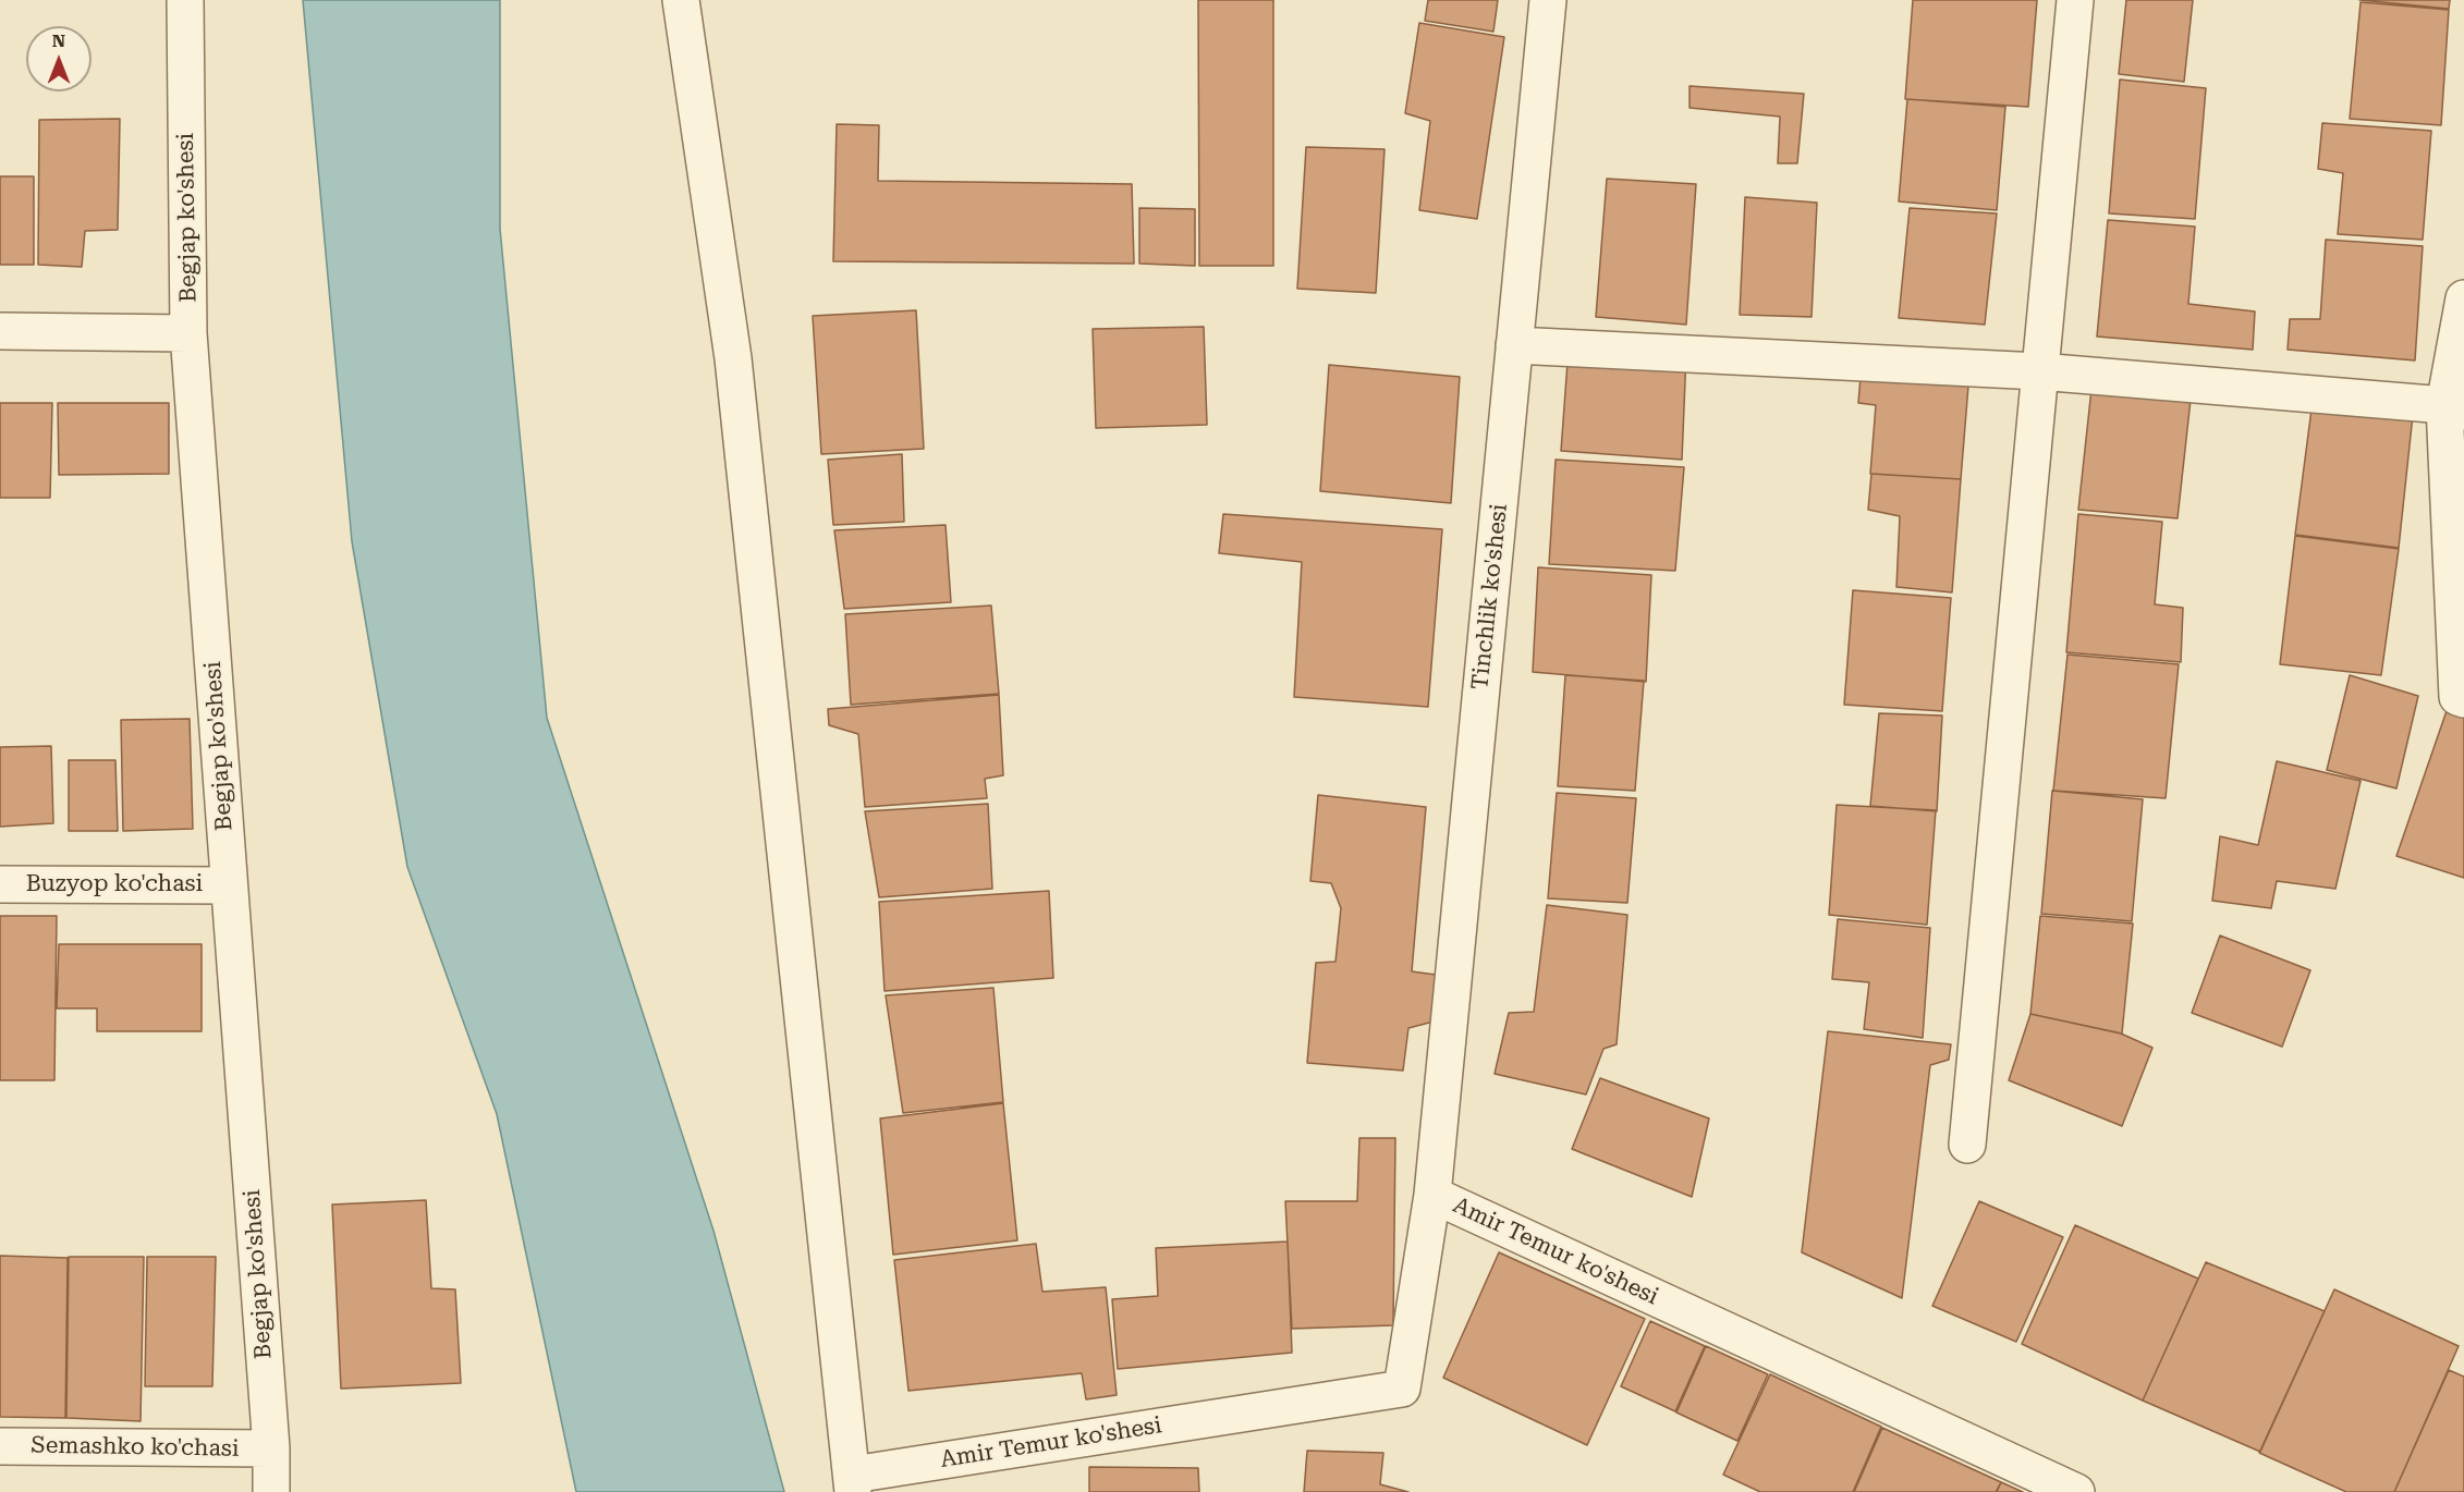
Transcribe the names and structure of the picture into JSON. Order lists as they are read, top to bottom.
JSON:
{
  "streets": {
    "street": [
      "Begjap ko'shesi",
      "Tinchlik ko'shesi",
      "Buzyop ko'chasi",
      "Amir Temur ko'shesi",
      "Semashko ko'chasi"
    ]
  },
  "crossings": [
    ["Begjap ko'shesi", "Buzyop ko'chasi"],
    ["Begjap ko'shesi", "Semashko ko'chasi"],
    ["Tinchlik ko'shesi", "Amir Temur ko'shesi"]
  ],
  "north": "top"
}
